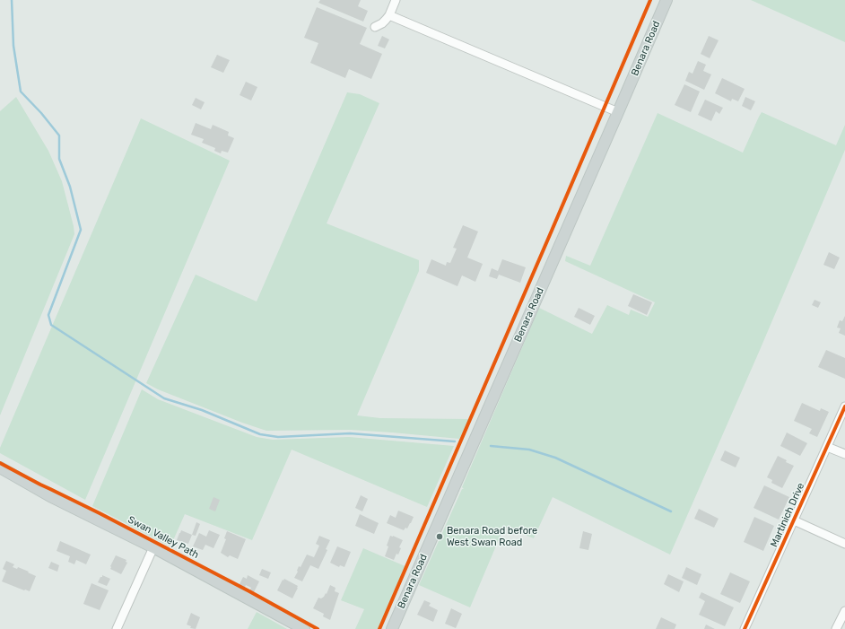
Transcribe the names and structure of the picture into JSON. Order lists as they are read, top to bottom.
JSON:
{
  "streets": {
    "main road": ["Benara Road"],
    "street": ["Martinich Drive"],
    "cycle path": ["Swan Valley Path"]
  },
  "places": ["Benara Road before West Swan Road"]
}
